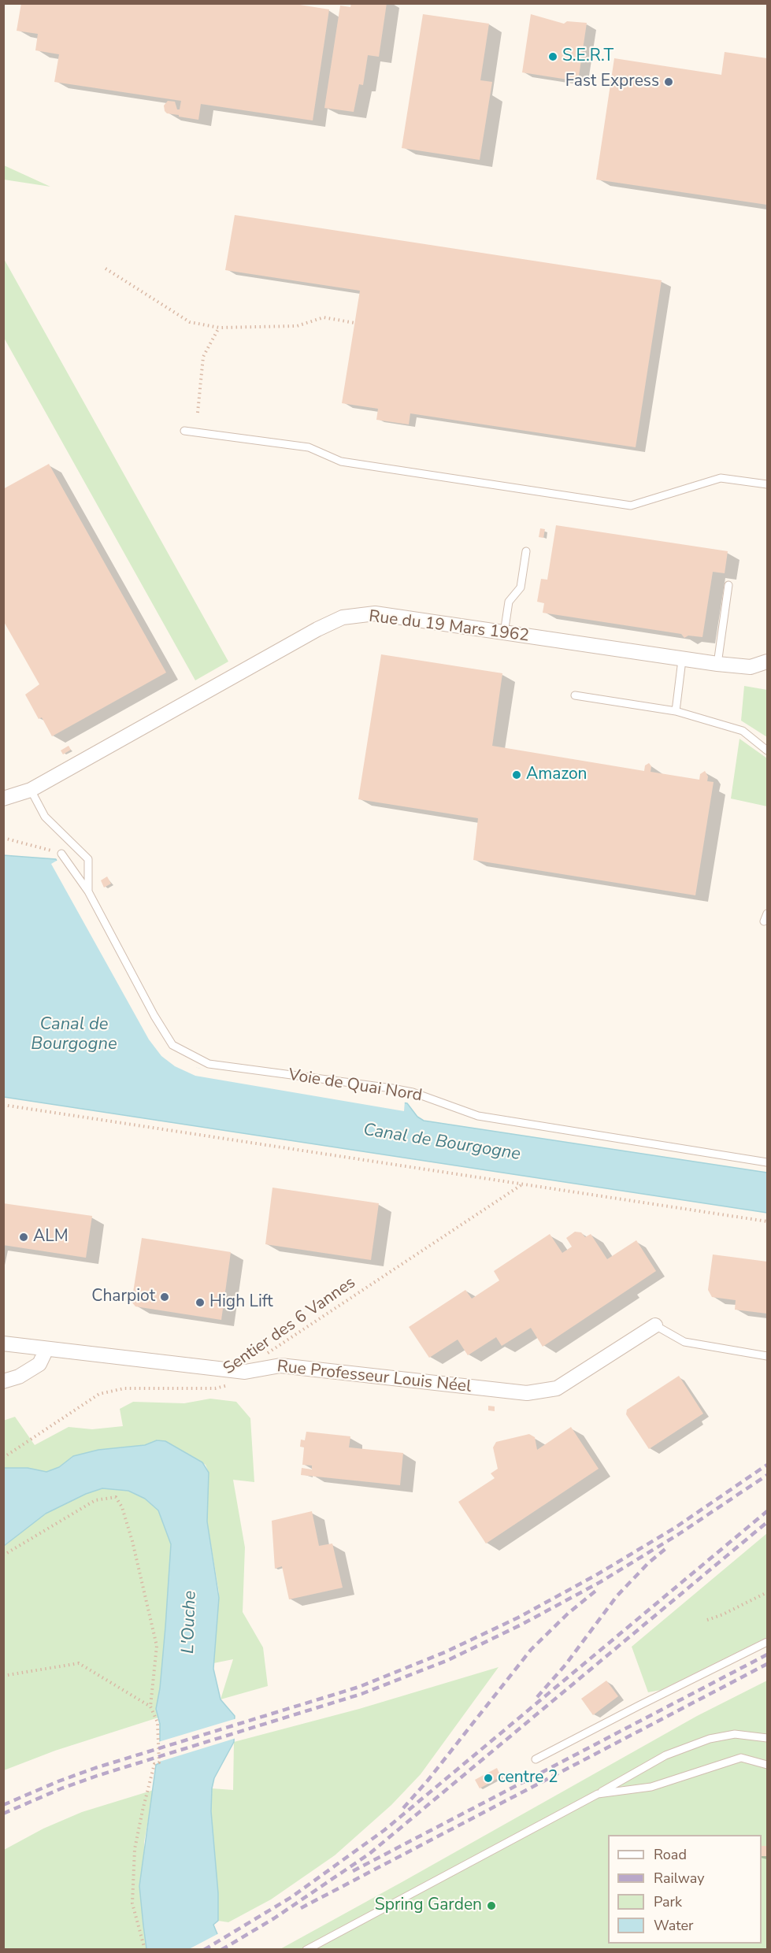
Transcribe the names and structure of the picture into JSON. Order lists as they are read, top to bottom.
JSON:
{
  "streets": {
    "street": ["Rue du 19 Mars 1962", "Rue Professeur Louis Néel"],
    "lane": ["Voie de Quai Nord"],
    "path": ["Sentier des 6 Vannes"]
  },
  "crossings": [
    ["Rue du 19 Mars 1962", "Voie de Quai Nord"],
    ["Sentier des 6 Vannes", "Rue Professeur Louis Néel"]
  ],
  "water": ["Canal de Bourgogne", "L'Ouche"],
  "places": [
    "S.E.R.T",
    "Fast Express",
    "Amazon",
    "ALM",
    "Charpiot",
    "High Lift",
    "centre 2",
    "Spring Garden"
  ],
  "legend": [
    "Road",
    "Railway",
    "Park",
    "Water"
  ]
}
